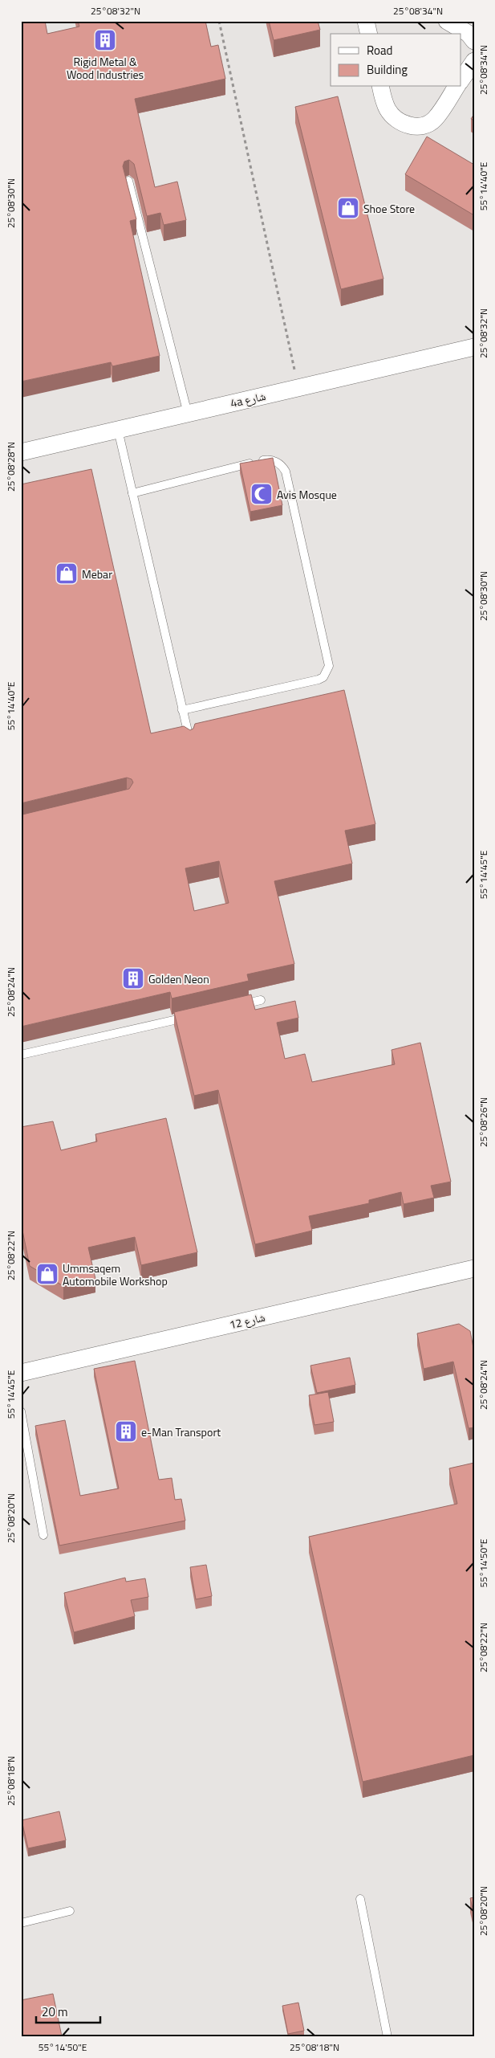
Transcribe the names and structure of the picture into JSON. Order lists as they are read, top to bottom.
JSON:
{
  "streets": {
    "street": ["4a شارع", "شارع 12"]
  },
  "places": {
    "building": ["Rigid Metal & Wood Industries", "Golden Neon", "e-Man Transport"],
    "shop": ["Shoe Store", "Mebar", "Ummsaqem Automobile Workshop"],
    "mosque": ["Avis Mosque"]
  },
  "legend": ["Road", "Building"],
  "scale_bar": "20 m",
  "coordinates": [
    "25°08'32\"N",
    "25°08'34\"N",
    "55°14'40\"E",
    "25°08'30\"N",
    "25°08'28\"N",
    "55°14'45\"E",
    "25°08'24\"N",
    "25°08'26\"N",
    "25°08'22\"N",
    "25°08'20\"N",
    "55°14'50\"E",
    "25°08'18\"N"
  ]
}
